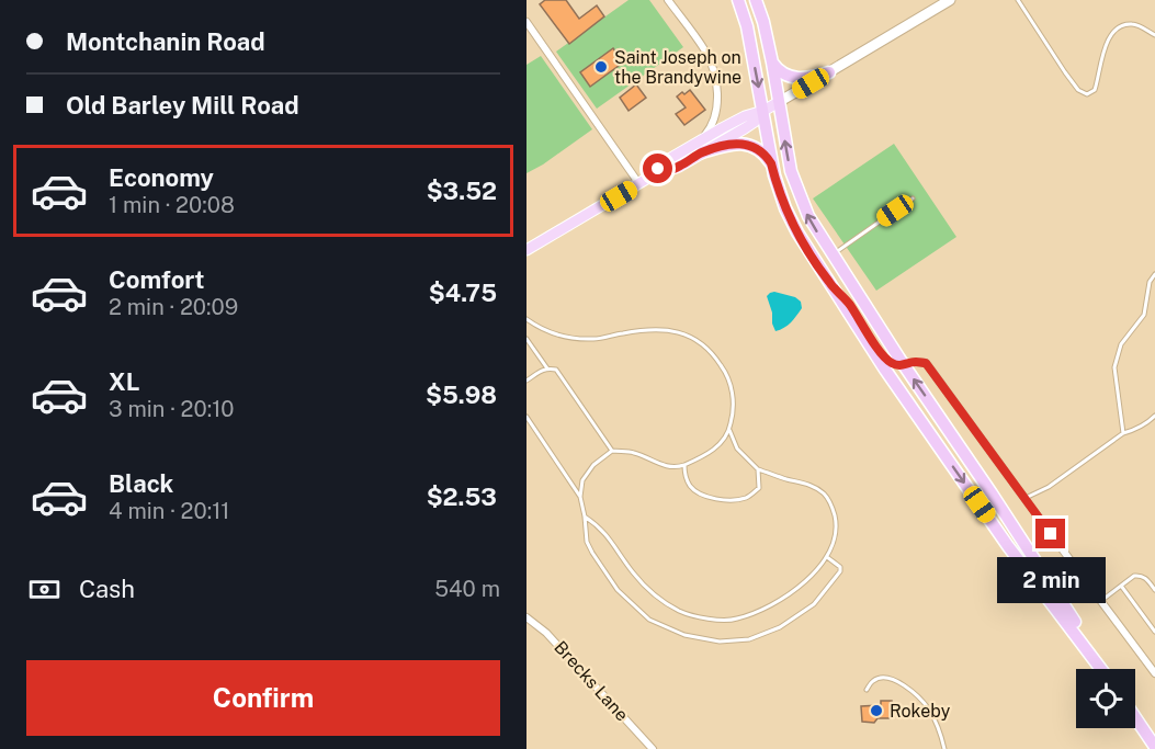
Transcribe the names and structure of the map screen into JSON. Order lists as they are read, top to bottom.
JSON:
{
  "streets": {
    "street": ["Brecks Lane"]
  },
  "places": ["Saint Joseph on the Brandywine", "Rokeby"],
  "page": {
    "banner": ["Montchanin Road", "Old Barley Mill Road"],
    "list": [
      {
        "name": "Economy",
        "note": "1 min · 20:08",
        "value": "$3.52"
      },
      {
        "name": "Comfort",
        "note": "2 min · 20:09",
        "value": "$4.75"
      },
      {
        "name": "XL",
        "note": "3 min · 20:10",
        "value": "$5.98"
      },
      {
        "name": "Black",
        "note": "4 min · 20:11",
        "value": "$2.53"
      }
    ],
    "pay": ["Cash", "540 m"],
    "bubble": "2 min",
    "buttons": "Confirm"
  }
}
